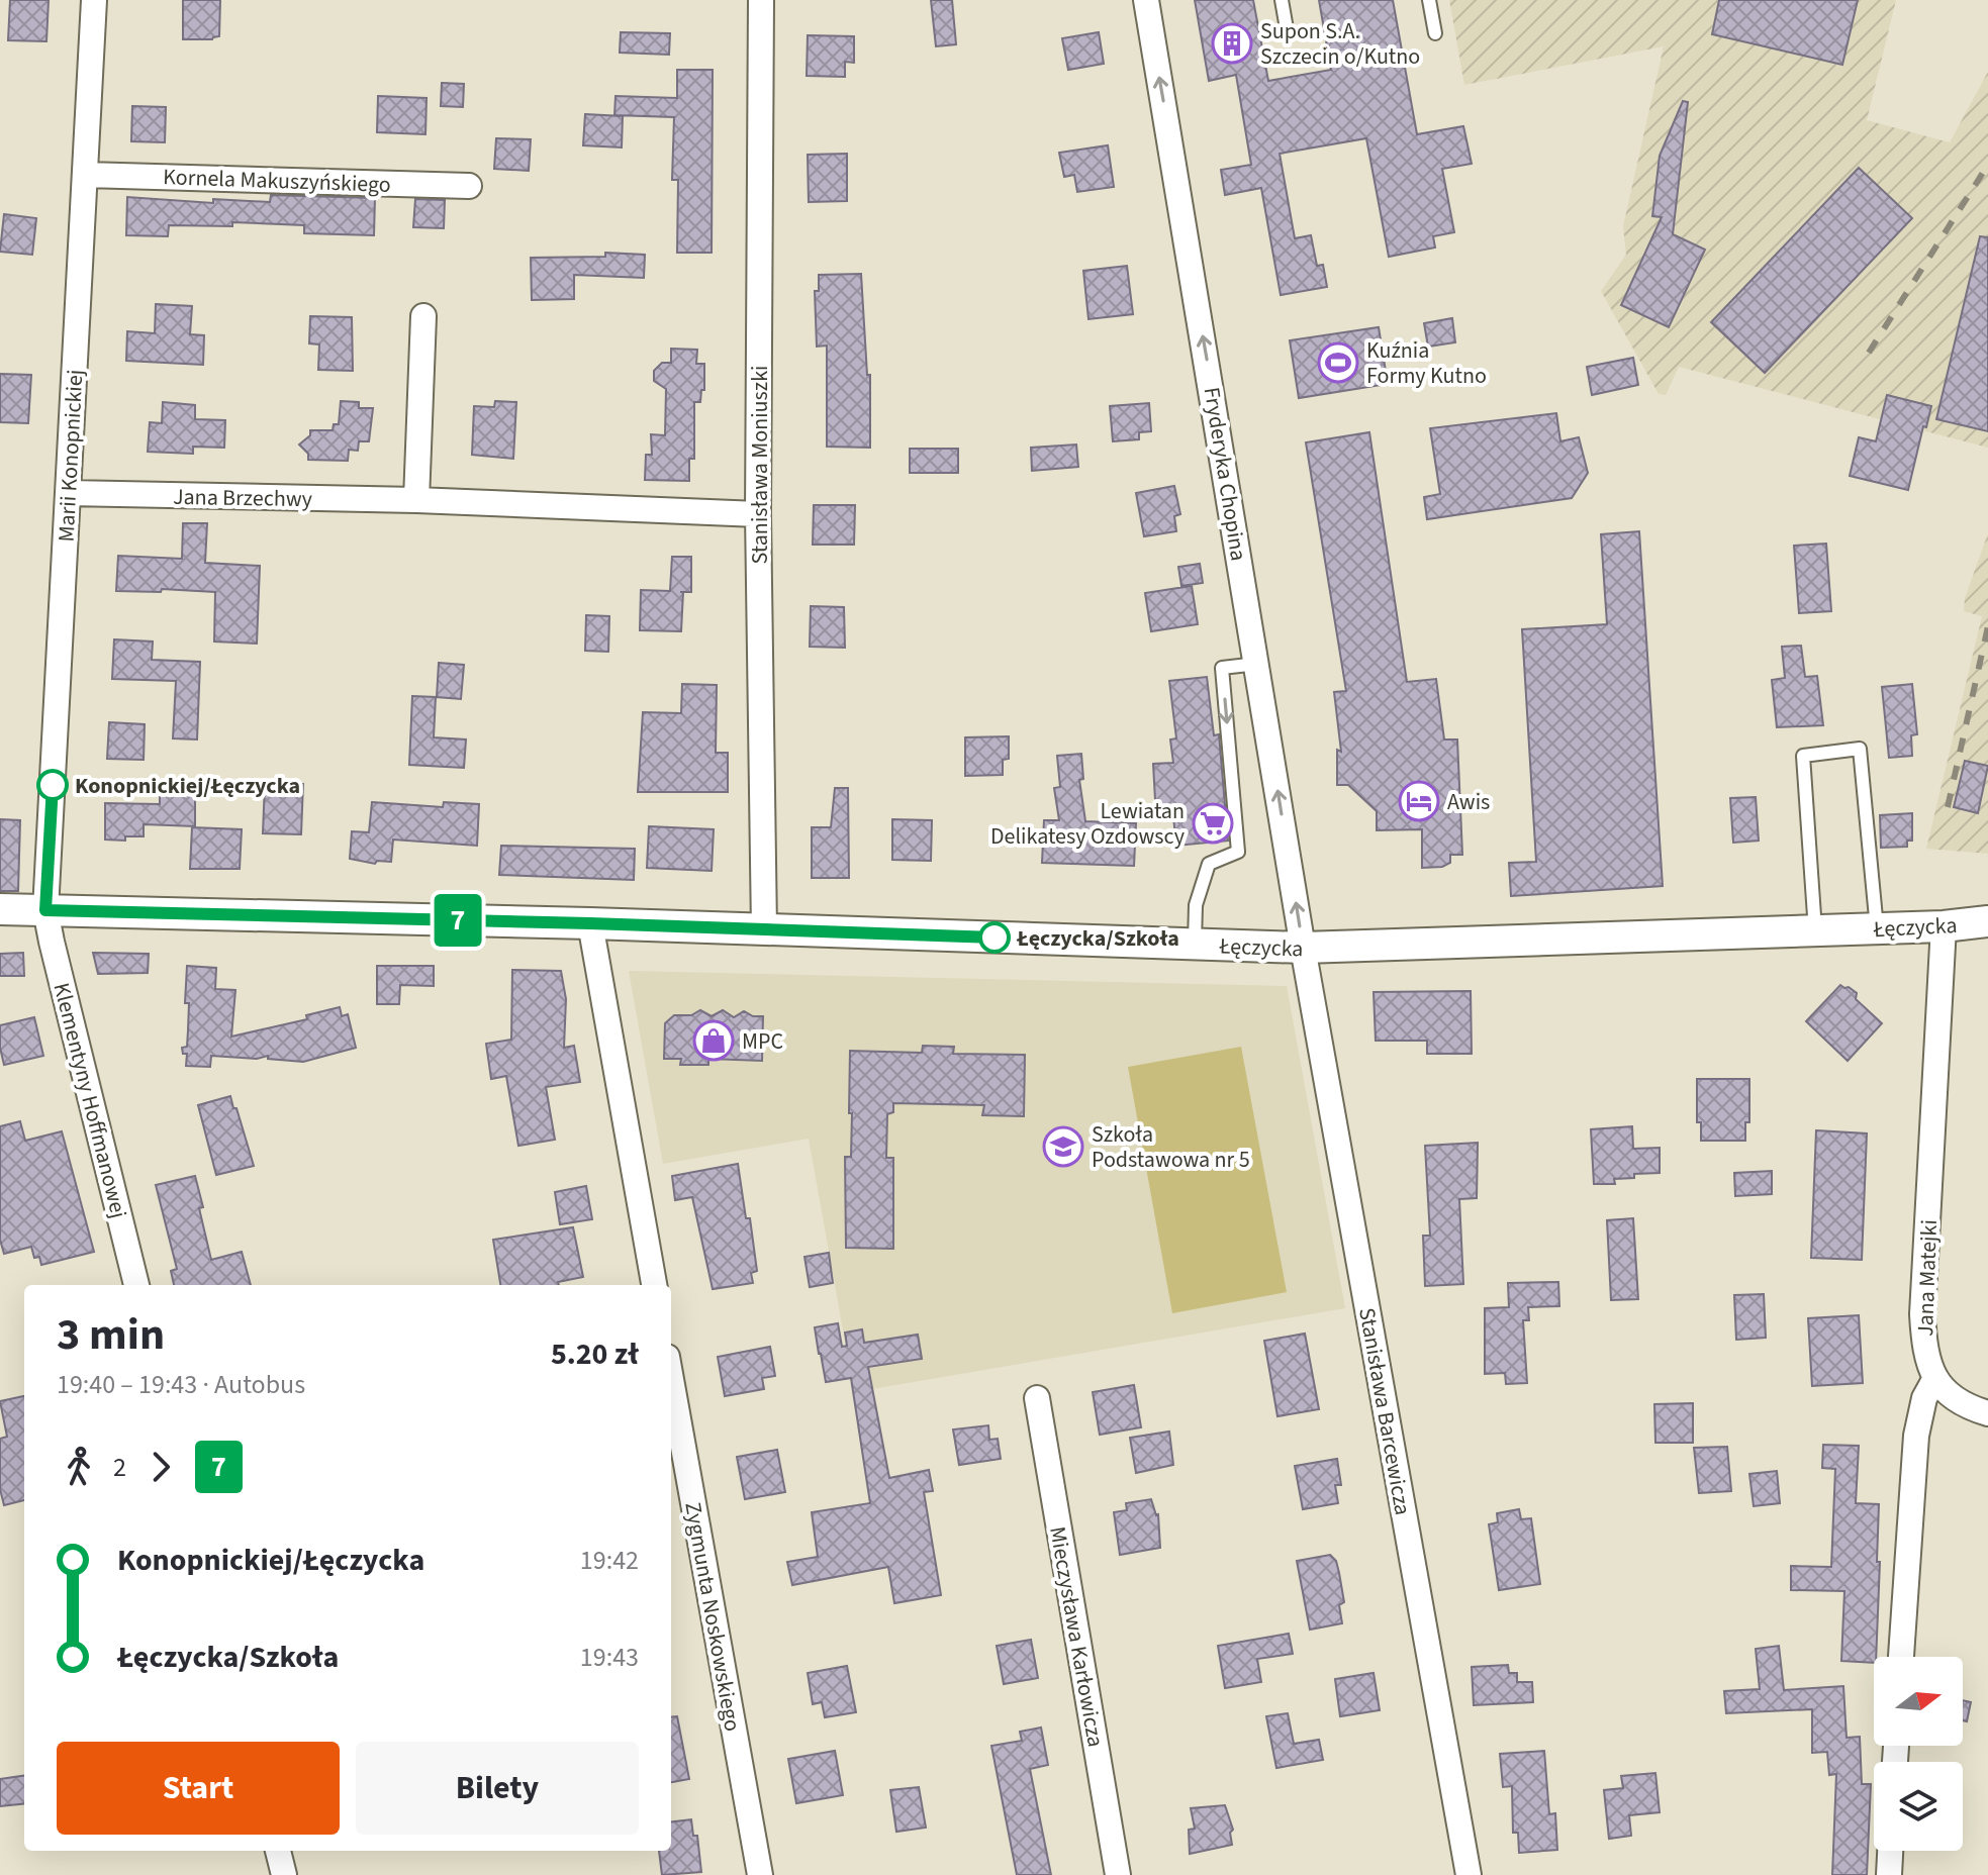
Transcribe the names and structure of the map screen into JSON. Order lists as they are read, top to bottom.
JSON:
{
  "streets": {
    "street": [
      "Kornela Makuszyńskiego",
      "Marii Konopnickiej",
      "Stanisława Moniuszki",
      "Fryderyka Chopina",
      "Jana Brzechwy",
      "Łęczycka",
      "Klementyny Hoffmanowej",
      "Jana Matejki",
      "Stanisława Barcewicza",
      "Zygmunta Noskowskiego",
      "Mieczysława Karłowicza"
    ]
  },
  "crossings": [
    ["Kornela Makuszyńskiego", "Marii Konopnickiej"],
    ["Marii Konopnickiej", "Jana Brzechwy"],
    ["Marii Konopnickiej", "Łęczycka"],
    ["Marii Konopnickiej", "Klementyny Hoffmanowej"],
    ["Stanisława Moniuszki", "Jana Brzechwy"],
    ["Stanisława Moniuszki", "Łęczycka"],
    ["Fryderyka Chopina", "Łęczycka"],
    ["Fryderyka Chopina", "Stanisława Barcewicza"],
    ["Łęczycka", "Klementyny Hoffmanowej"],
    ["Łęczycka", "Jana Matejki"],
    ["Łęczycka", "Stanisława Barcewicza"]
  ],
  "one_way": ["Fryderyka Chopina"],
  "places": {
    "building": ["Supon S.A. Szczecin o/Kutno"],
    "sports": ["Kuźnia Formy Kutno"],
    "other": ["Konopnickiej/Łęczycka", "Łęczycka/Szkoła"],
    "hotel": ["Awis"],
    "supermarket": ["Lewiatan Delikatesy Ozdowscy"],
    "shop": ["MPC"],
    "school or university": ["Szkoła Podstawowa nr 5"]
  },
  "lines": ["bus line 7"],
  "north": "right",
  "page": {
    "on_map": "7",
    "heading": ["3 min", "19:40 – 19:43 · Autobus", "5.20 zł"],
    "legs": ["2", "7"],
    "list": [
      {
        "name": "Konopnickiej/Łęczycka",
        "value": "19:42"
      },
      {
        "name": "Łęczycka/Szkoła",
        "value": "19:43"
      }
    ],
    "buttons": ["Start", "Bilety"]
  }
}
